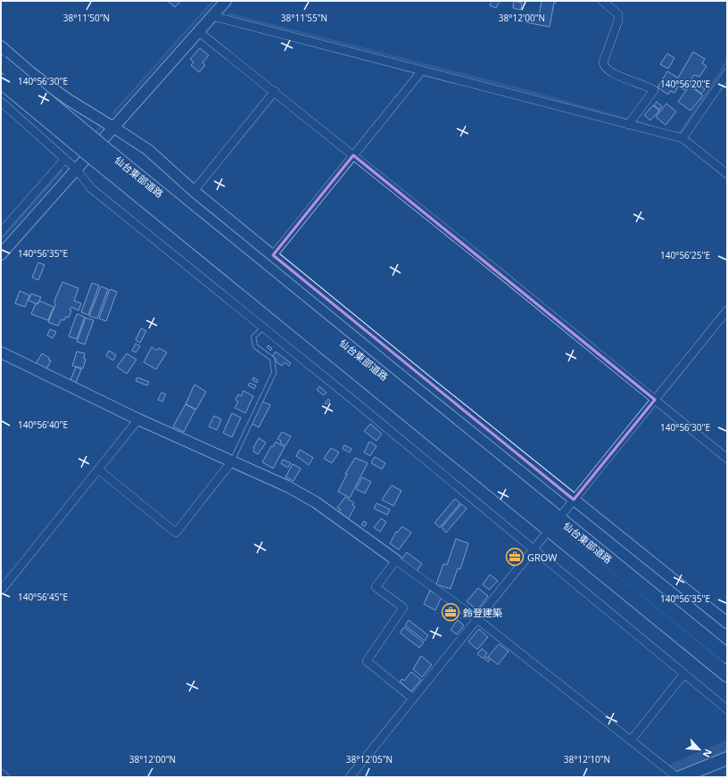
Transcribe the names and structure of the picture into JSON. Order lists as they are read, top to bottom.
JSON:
{
  "streets": {
    "highway": ["仙台東部道路"]
  },
  "places": {
    "office": ["GROW", "鈴登建築"]
  },
  "north": "bottom right",
  "coordinates": [
    "38°11'50\"N",
    "38°11'55\"N",
    "38°12'00\"N",
    "140°56'30\"E",
    "140°56'20\"E",
    "140°56'35\"E",
    "140°56'25\"E",
    "140°56'40\"E",
    "140°56'45\"E",
    "38°12'05\"N",
    "38°12'10\"N"
  ]
}
